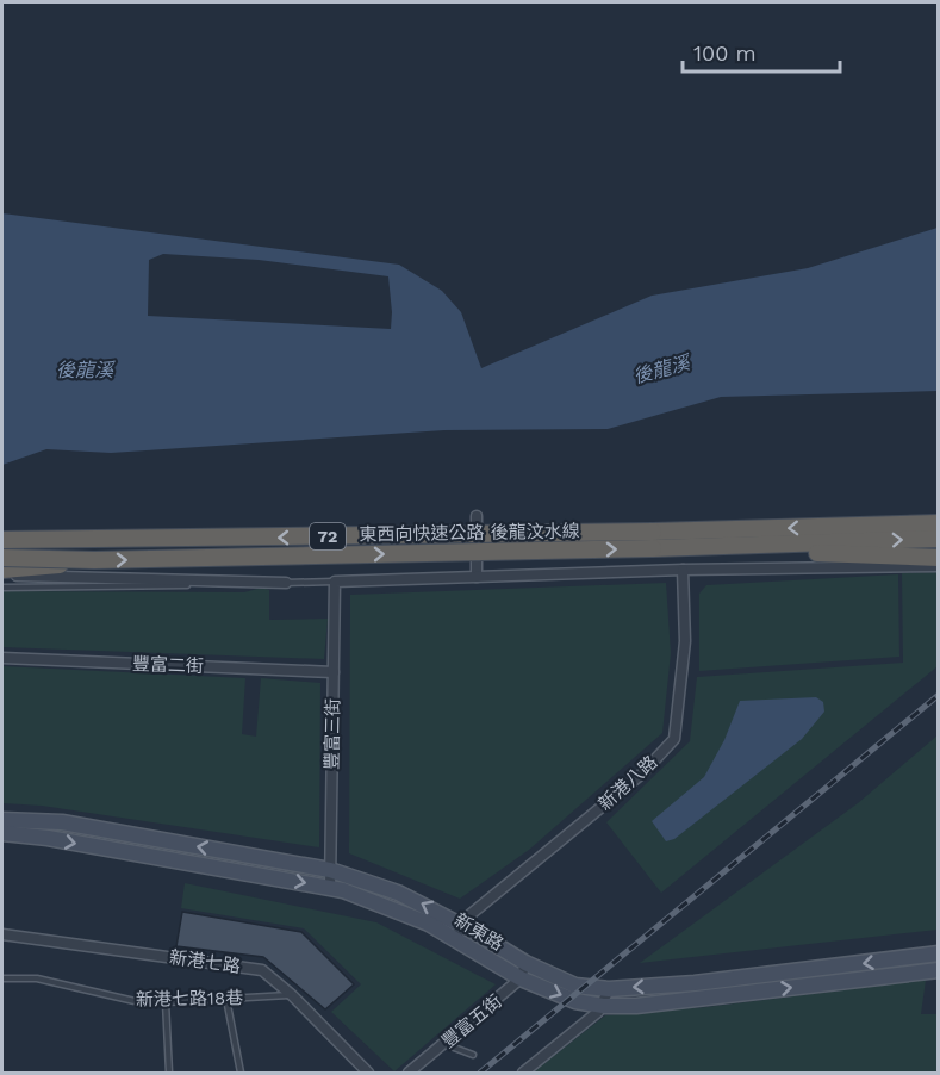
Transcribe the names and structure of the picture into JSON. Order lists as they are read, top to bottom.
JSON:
{
  "streets": {
    "highway": ["東西向快速公路 後龍汶水線", "72"],
    "main road": ["新東路"],
    "street": [
      "豐富二街",
      "豐富三街",
      "新港八路",
      "新港七路",
      "豐富五街"
    ],
    "lane": ["新港七路18巷"]
  },
  "crossings": [
    ["豐富二街", "豐富三街"],
    ["豐富三街", "新東路"],
    ["新港八路", "新東路"],
    ["新東路", "豐富五街"],
    ["新港七路", "新港七路18巷"]
  ],
  "water": ["後龍溪"],
  "scale_bar": "100 m"
}
